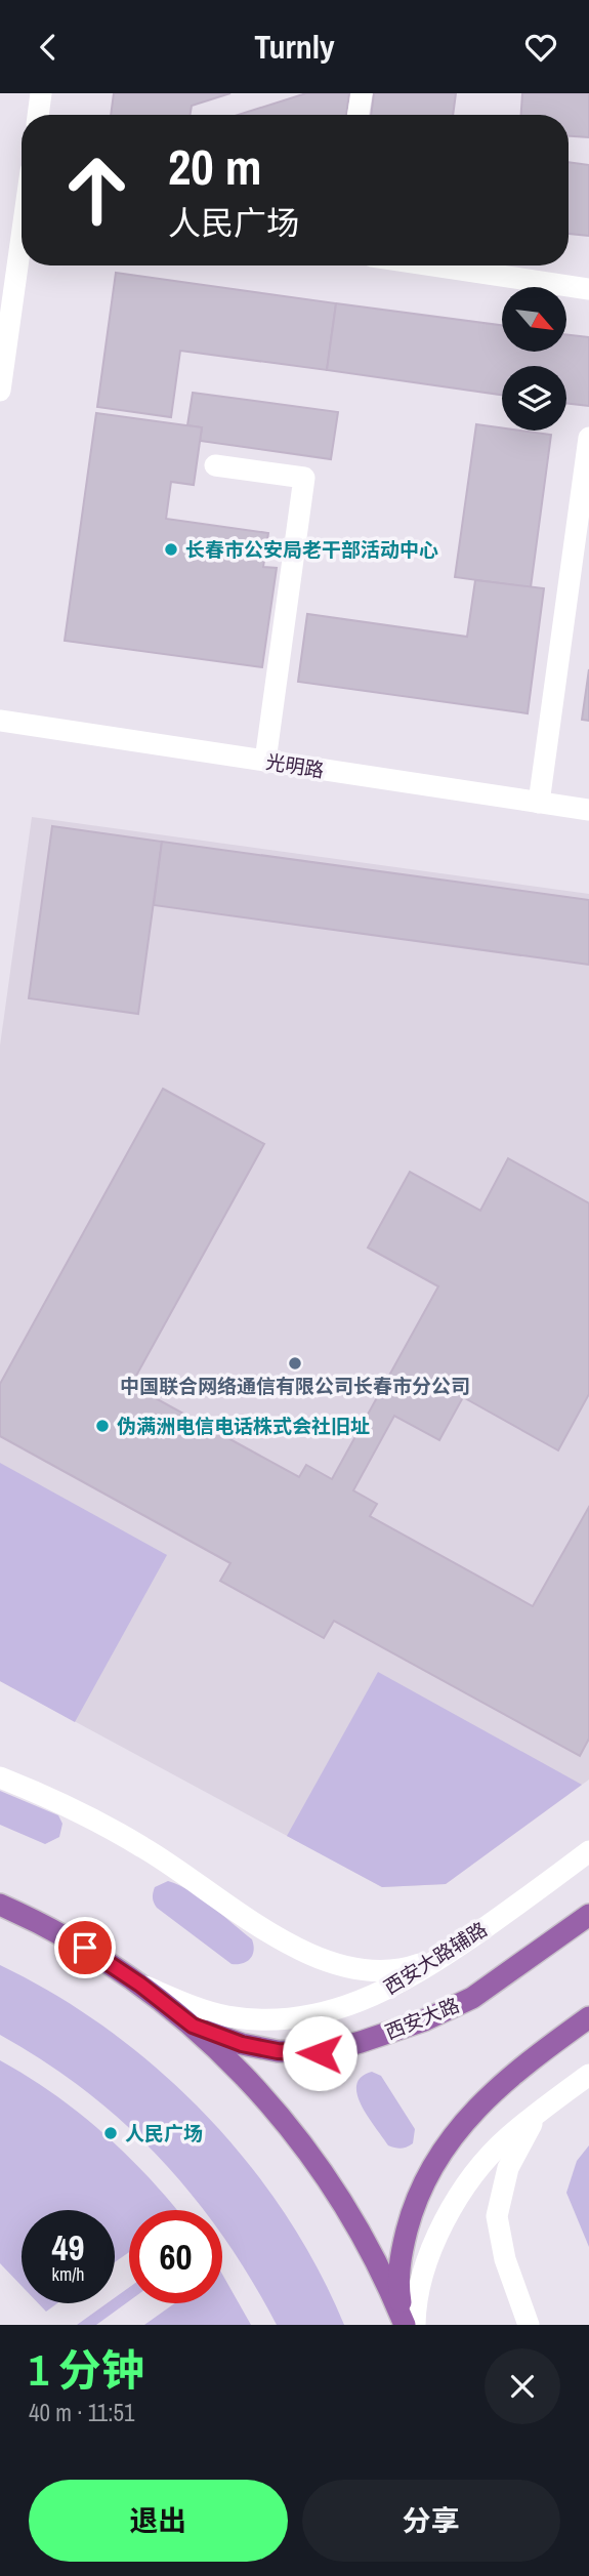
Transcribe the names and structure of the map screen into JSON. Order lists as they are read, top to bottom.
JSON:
{
  "streets": {
    "main road": ["西安大路"],
    "street": ["光明路", "西安大路辅路"]
  },
  "places": [
    "长春市公安局老干部活动中心",
    "中国联合网络通信有限公司长春市分公司",
    "伪满洲电信电话株式会社旧址",
    "人民广场"
  ],
  "north": "bottom right",
  "page": {
    "header": "Turnly",
    "turn": ["20 m", "人民广场"],
    "speed": "49 km/h",
    "limit": "60",
    "heading": ["1 分钟", "40 m · 11:51"],
    "buttons": ["退出", "分享"]
  }
}
